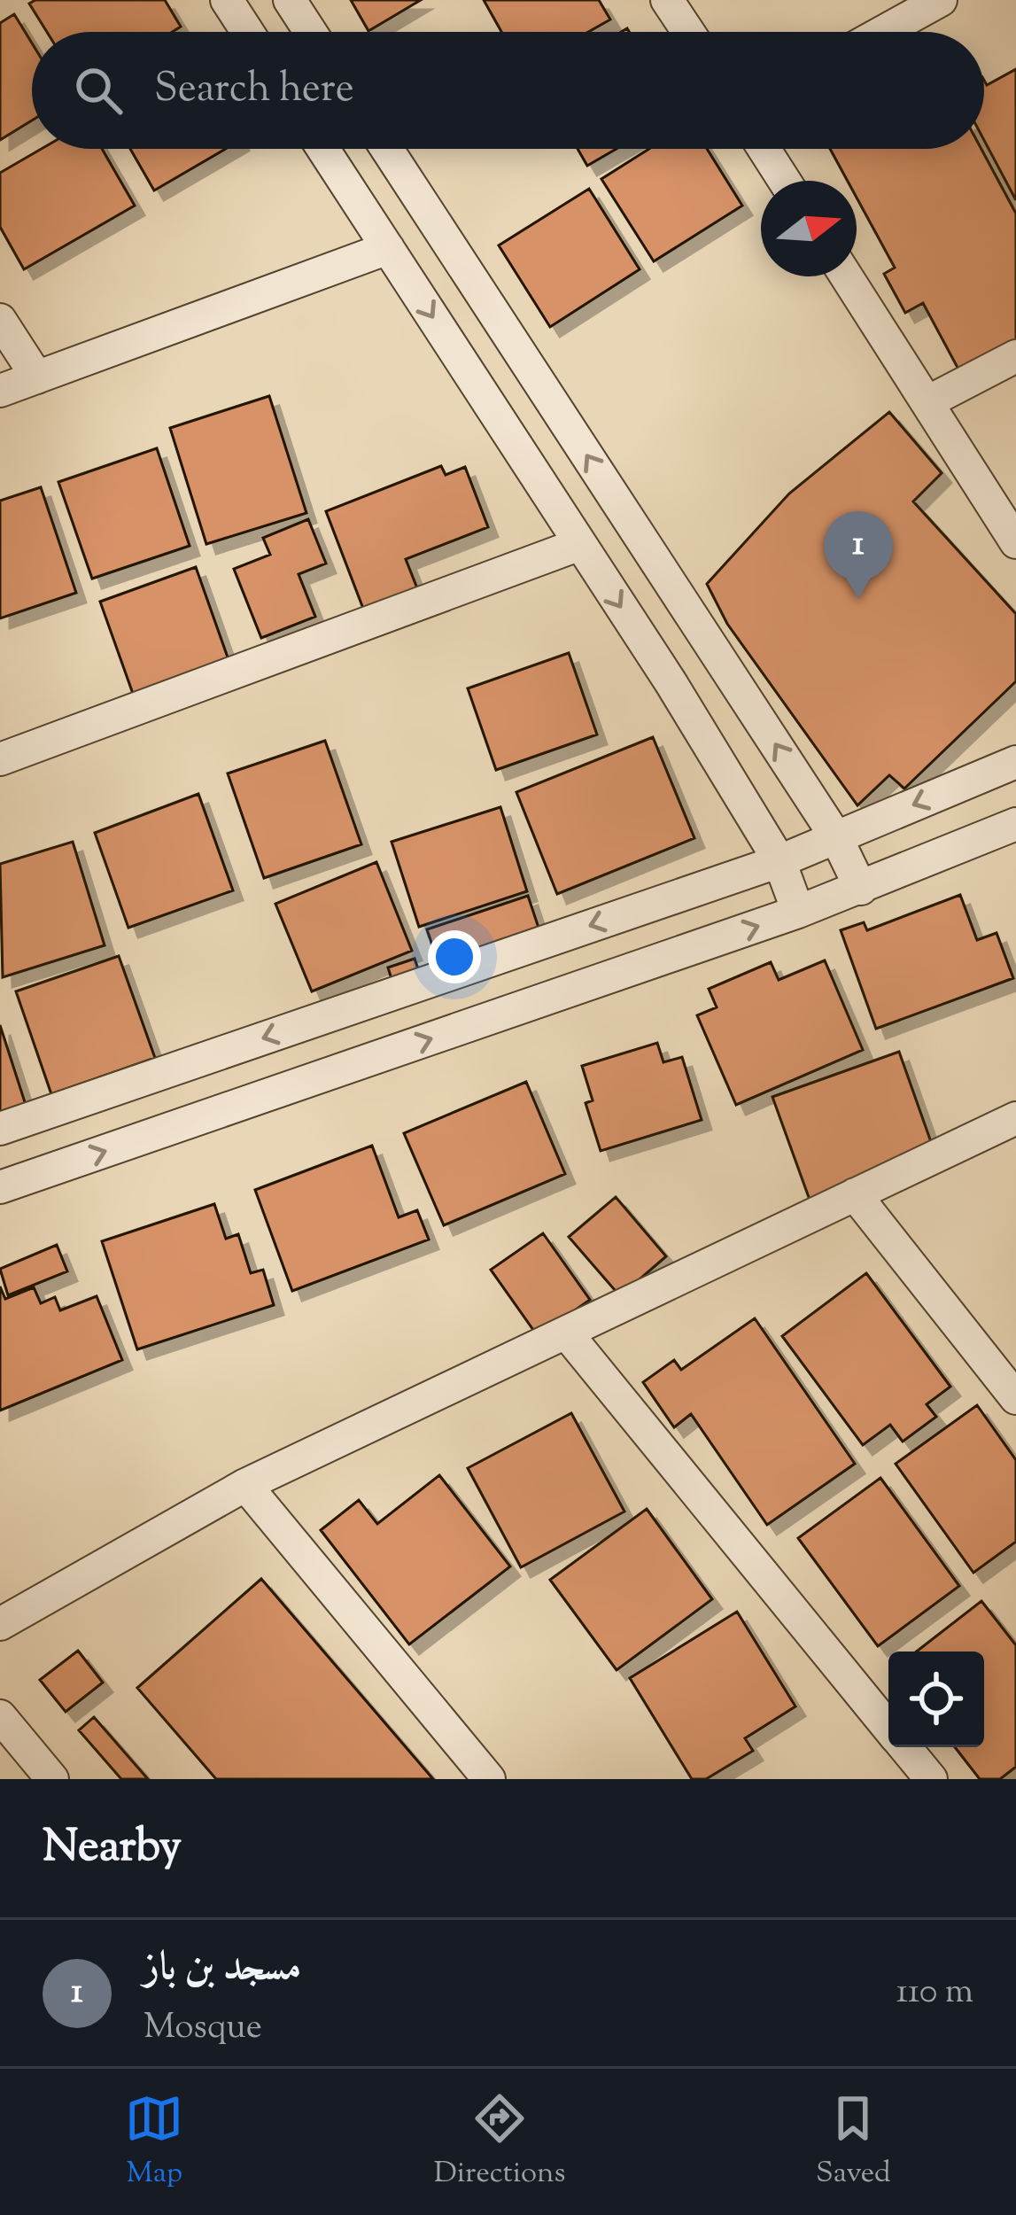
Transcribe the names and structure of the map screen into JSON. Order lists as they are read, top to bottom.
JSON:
{
  "north": "right",
  "page": {
    "search": "Search here",
    "pins": "1",
    "heading": "Nearby",
    "list": [
      {
        "mark": "1",
        "name": "مسجد بن باز",
        "note": "Mosque",
        "value": "110 m"
      }
    ],
    "nav": ["Map", "Directions", "Saved"]
  }
}
